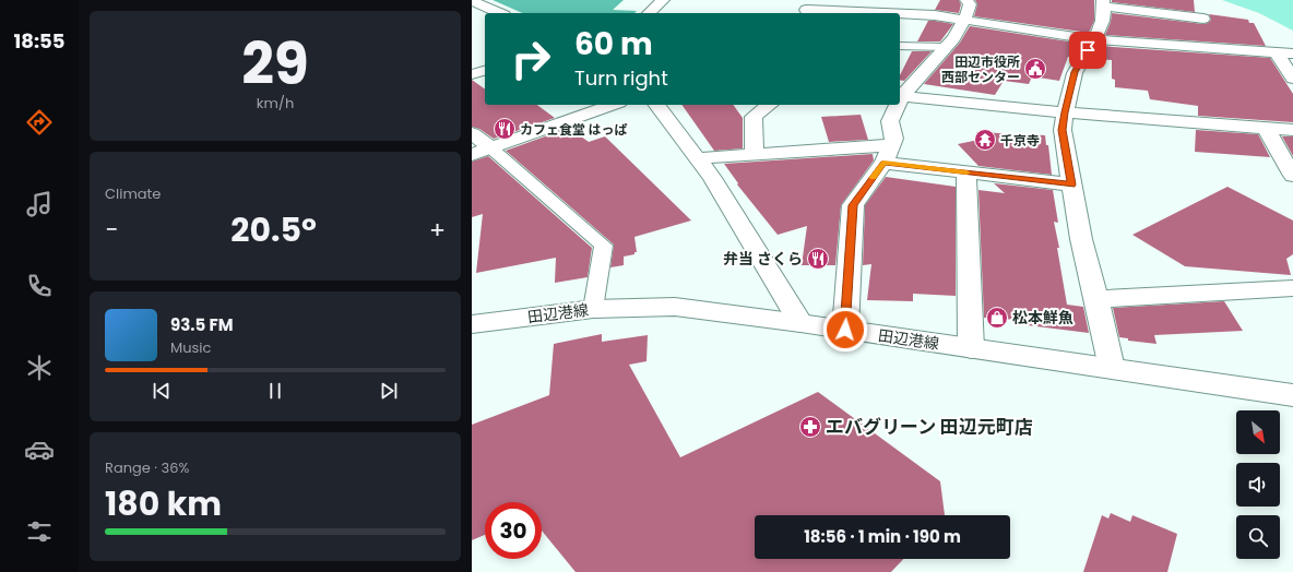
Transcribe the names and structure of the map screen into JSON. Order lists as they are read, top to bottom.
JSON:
{
  "streets": {
    "street": ["田辺港線"]
  },
  "places": {
    "public building": ["田辺市役所 西部センター"],
    "restaurant": ["カフェ食堂 はっぱ", "弁当 さくら"],
    "temple": ["千京寺"],
    "shop": ["松本鮮魚"],
    "pharmacy": ["エバグリーン 田辺元町店"]
  },
  "north": "bottom right",
  "page": {
    "tabs": "18:55",
    "tile": [
      ["29", "km/h"],
      "Climate",
      ["Range · 36%", "180 km"]
    ],
    "turn": ["60 m", "Turn right"],
    "heat": ["−", "20.5°", "+"],
    "song": ["93.5 FM", "Music"],
    "limit": "30",
    "trip": "18:56 · 1 min · 190 m"
  }
}
